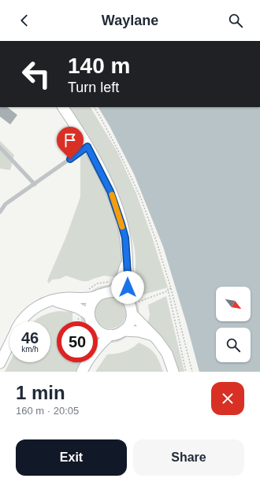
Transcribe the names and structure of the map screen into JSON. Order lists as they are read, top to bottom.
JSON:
{
  "north": "bottom right",
  "page": {
    "header": "Waylane",
    "turn": ["140 m", "Turn left"],
    "speed": "46 km/h",
    "limit": "50",
    "heading": ["1 min", "160 m · 20:05"],
    "buttons": ["Exit", "Share"]
  }
}
